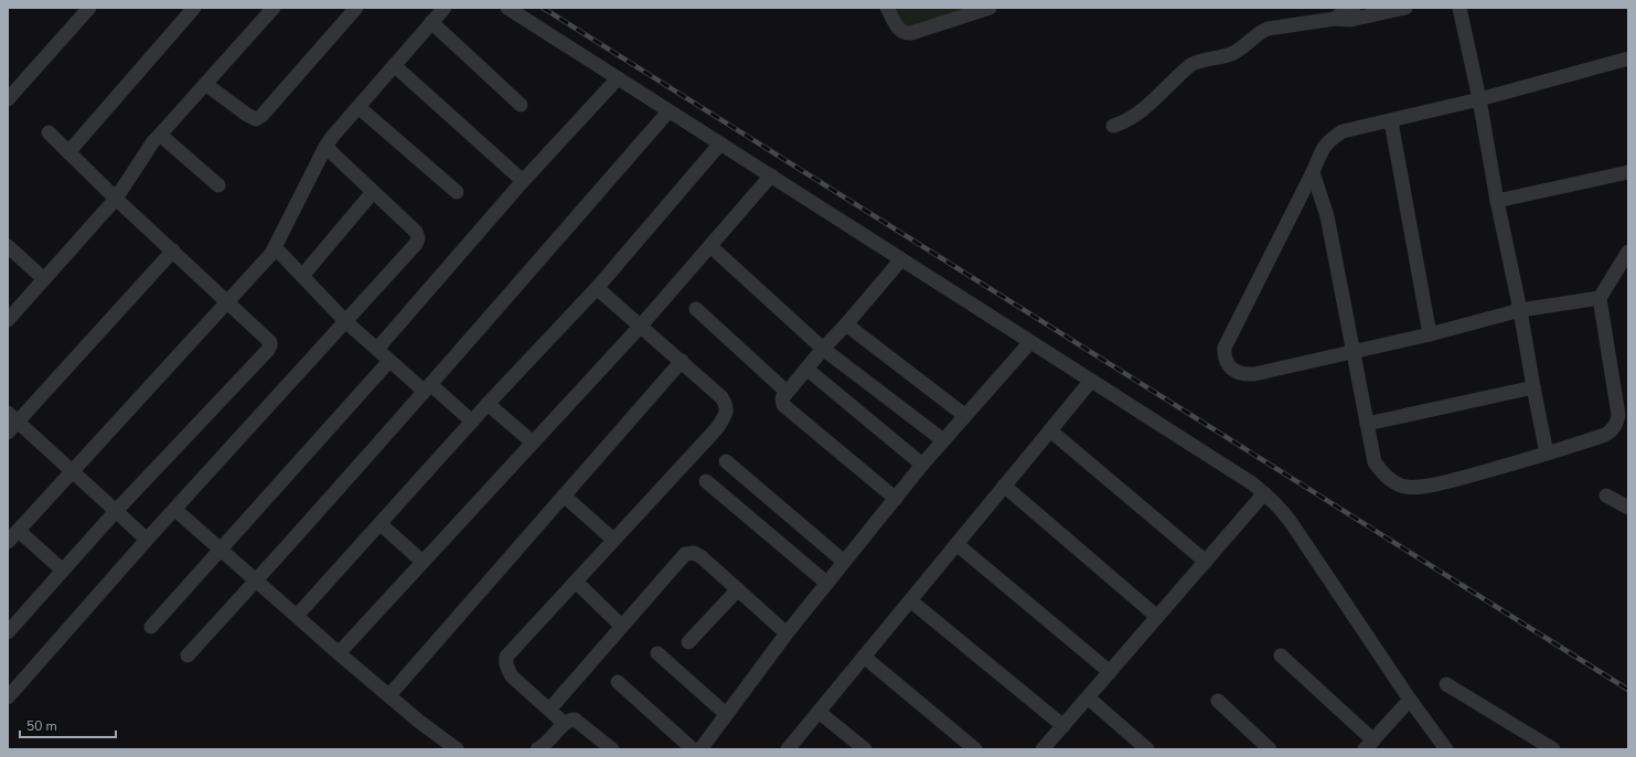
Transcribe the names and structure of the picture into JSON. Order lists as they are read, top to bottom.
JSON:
{
  "scale_bar": "50 m"
}
